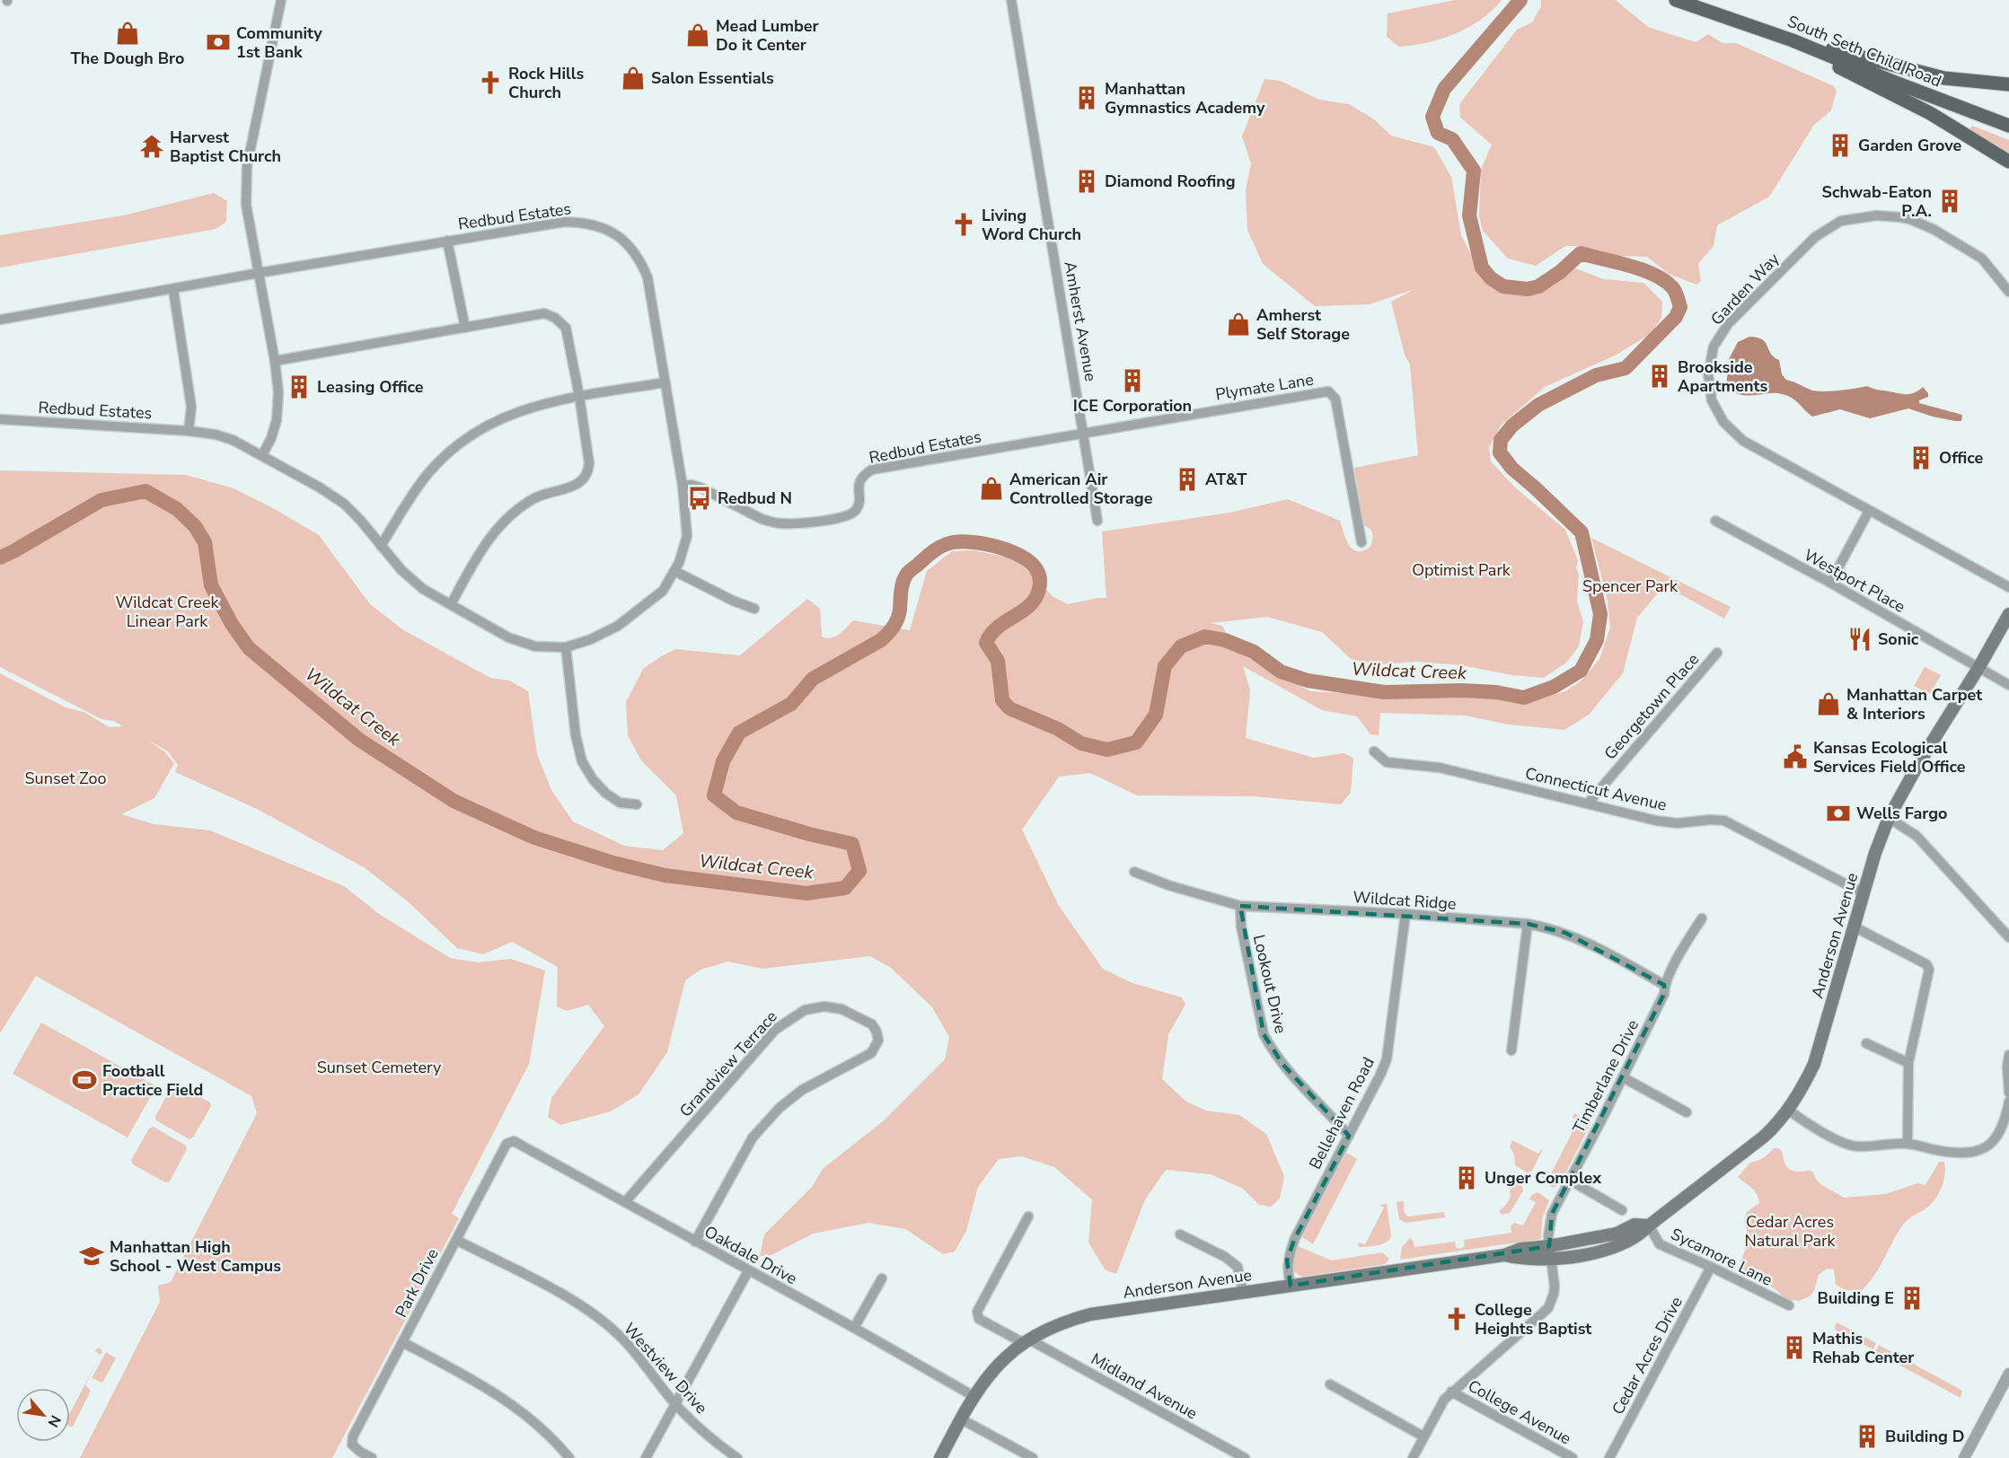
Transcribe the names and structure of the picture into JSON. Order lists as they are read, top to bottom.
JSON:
{
  "streets": {
    "main road": ["South Seth Child Road", "Anderson Avenue"],
    "street": [
      "Redbud Estates",
      "Garden Way",
      "Amherst Avenue",
      "Plymate Lane",
      "Westport Place",
      "Georgetown Place",
      "Connecticut Avenue",
      "Wildcat Ridge",
      "Lookout Drive",
      "Grandview Terrace",
      "Timberlane Drive",
      "Bellehaven Road",
      "Oakdale Drive",
      "Sycamore Lane",
      "Park Drive",
      "Cedar Acres Drive",
      "Westview Drive",
      "Midland Avenue",
      "College Avenue"
    ]
  },
  "crossings": [
    ["Redbud Estates", "Amherst Avenue"],
    ["Redbud Estates", "Plymate Lane"],
    ["Amherst Avenue", "Plymate Lane"],
    ["Westport Place", "Anderson Avenue"],
    ["Georgetown Place", "Connecticut Avenue"],
    ["Connecticut Avenue", "Anderson Avenue"],
    ["Wildcat Ridge", "Lookout Drive"],
    ["Wildcat Ridge", "Timberlane Drive"],
    ["Wildcat Ridge", "Bellehaven Road"],
    ["Anderson Avenue", "Timberlane Drive"],
    ["Anderson Avenue", "Bellehaven Road"],
    ["Anderson Avenue", "Oakdale Drive"],
    ["Anderson Avenue", "Sycamore Lane"],
    ["Anderson Avenue", "Midland Avenue"],
    ["Lookout Drive", "Bellehaven Road"],
    ["Grandview Terrace", "Oakdale Drive"],
    ["Timberlane Drive", "College Avenue"],
    ["Oakdale Drive", "Park Drive"],
    ["Sycamore Lane", "Cedar Acres Drive"],
    ["Park Drive", "Westview Drive"]
  ],
  "water": ["Wildcat Creek"],
  "parks": [
    "Optimist Park",
    "Spencer Park",
    "Wildcat Creek Linear Park",
    "Sunset Zoo",
    "Sunset Cemetery",
    "Cedar Acres Natural Park"
  ],
  "places": {
    "shop": [
      "The Dough Bro",
      "Mead Lumber Do it Center",
      "Salon Essentials",
      "Amherst Self Storage",
      "American Air Controlled Storage",
      "Manhattan Carpet & Interiors"
    ],
    "bank": ["Community 1st Bank", "Wells Fargo"],
    "church": ["Rock Hills Church", "Living Word Church", "College Heights Baptist"],
    "building": [
      "Manhattan Gymnastics Academy",
      "Garden Grove",
      "Diamond Roofing",
      "Schwab-Eaton P.A.",
      "Brookside Apartments",
      "ICE Corporation",
      "Leasing Office",
      "Office",
      "AT&T",
      "Unger Complex",
      "Building E",
      "Mathis Rehab Center",
      "Building D"
    ],
    "temple": ["Harvest Baptist Church"],
    "bus stop": ["Redbud N"],
    "restaurant": ["Sonic"],
    "public building": ["Kansas Ecological Services Field Office"],
    "sports": ["Football Practice Field"],
    "school or university": ["Manhattan High School - West Campus"]
  },
  "north": "bottom right"
}
